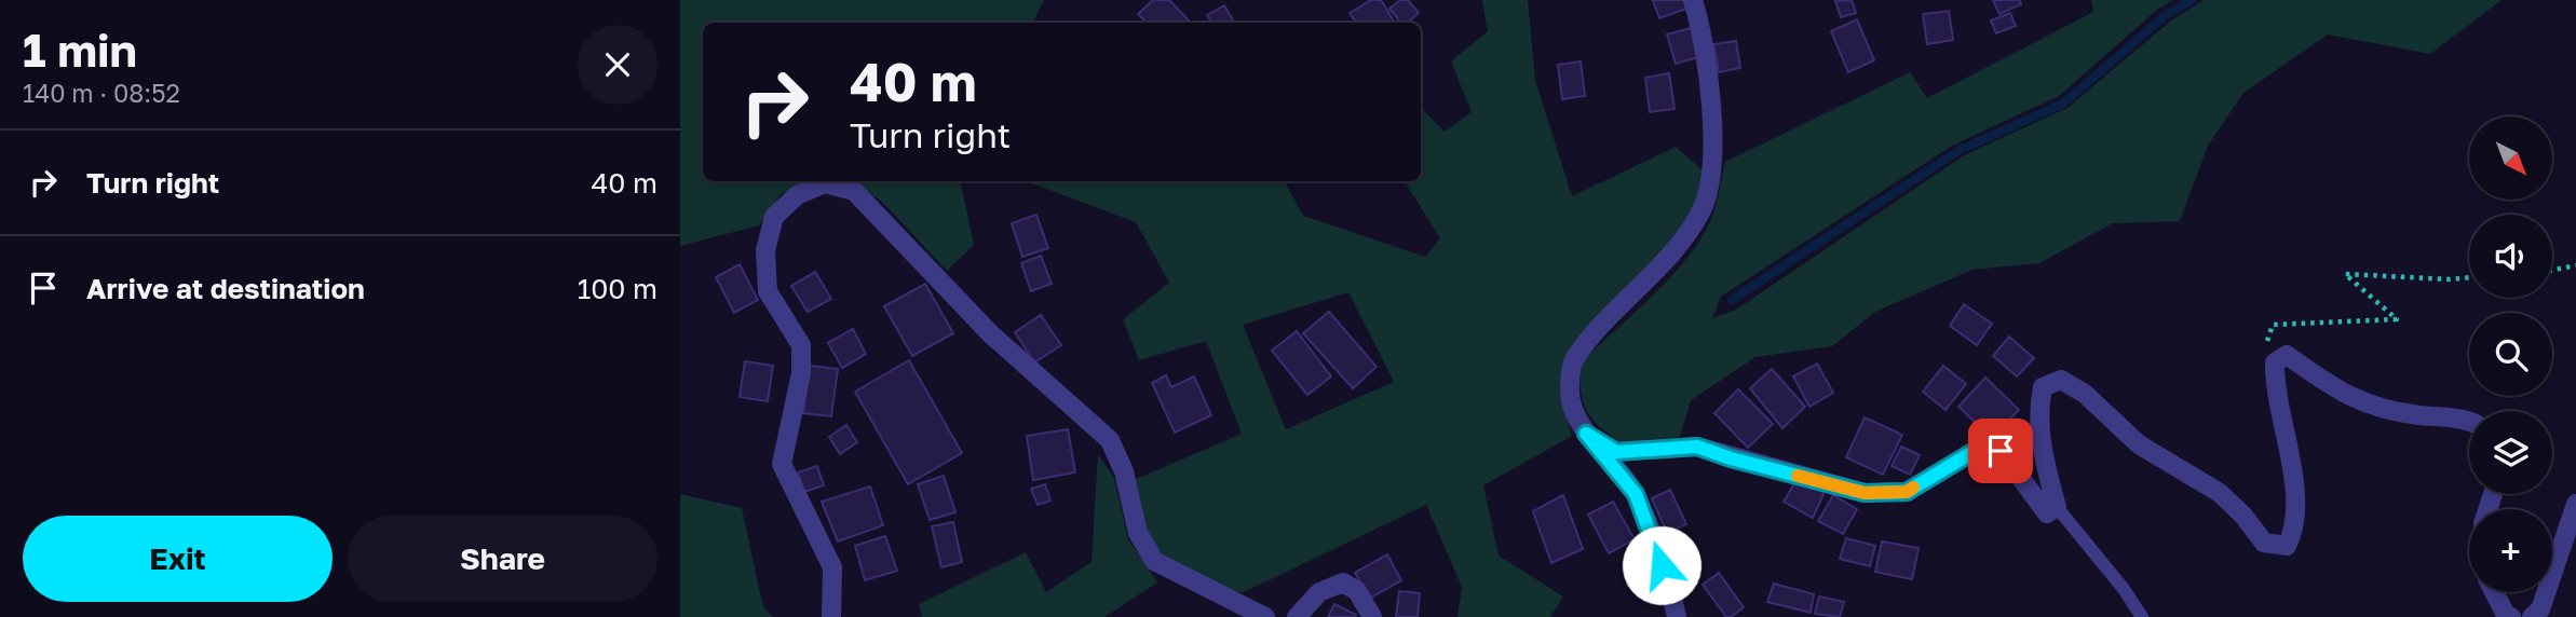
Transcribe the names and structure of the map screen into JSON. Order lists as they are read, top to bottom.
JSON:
{
  "north": "bottom right",
  "page": {
    "heading": ["1 min", "140 m · 08:52"],
    "turn": ["40 m", "Turn right"],
    "map_buttons": "+",
    "list": [
      {
        "name": "Turn right",
        "value": "40 m"
      },
      {
        "name": "Arrive at destination",
        "value": "100 m"
      }
    ],
    "buttons": ["Exit", "Share"]
  }
}
